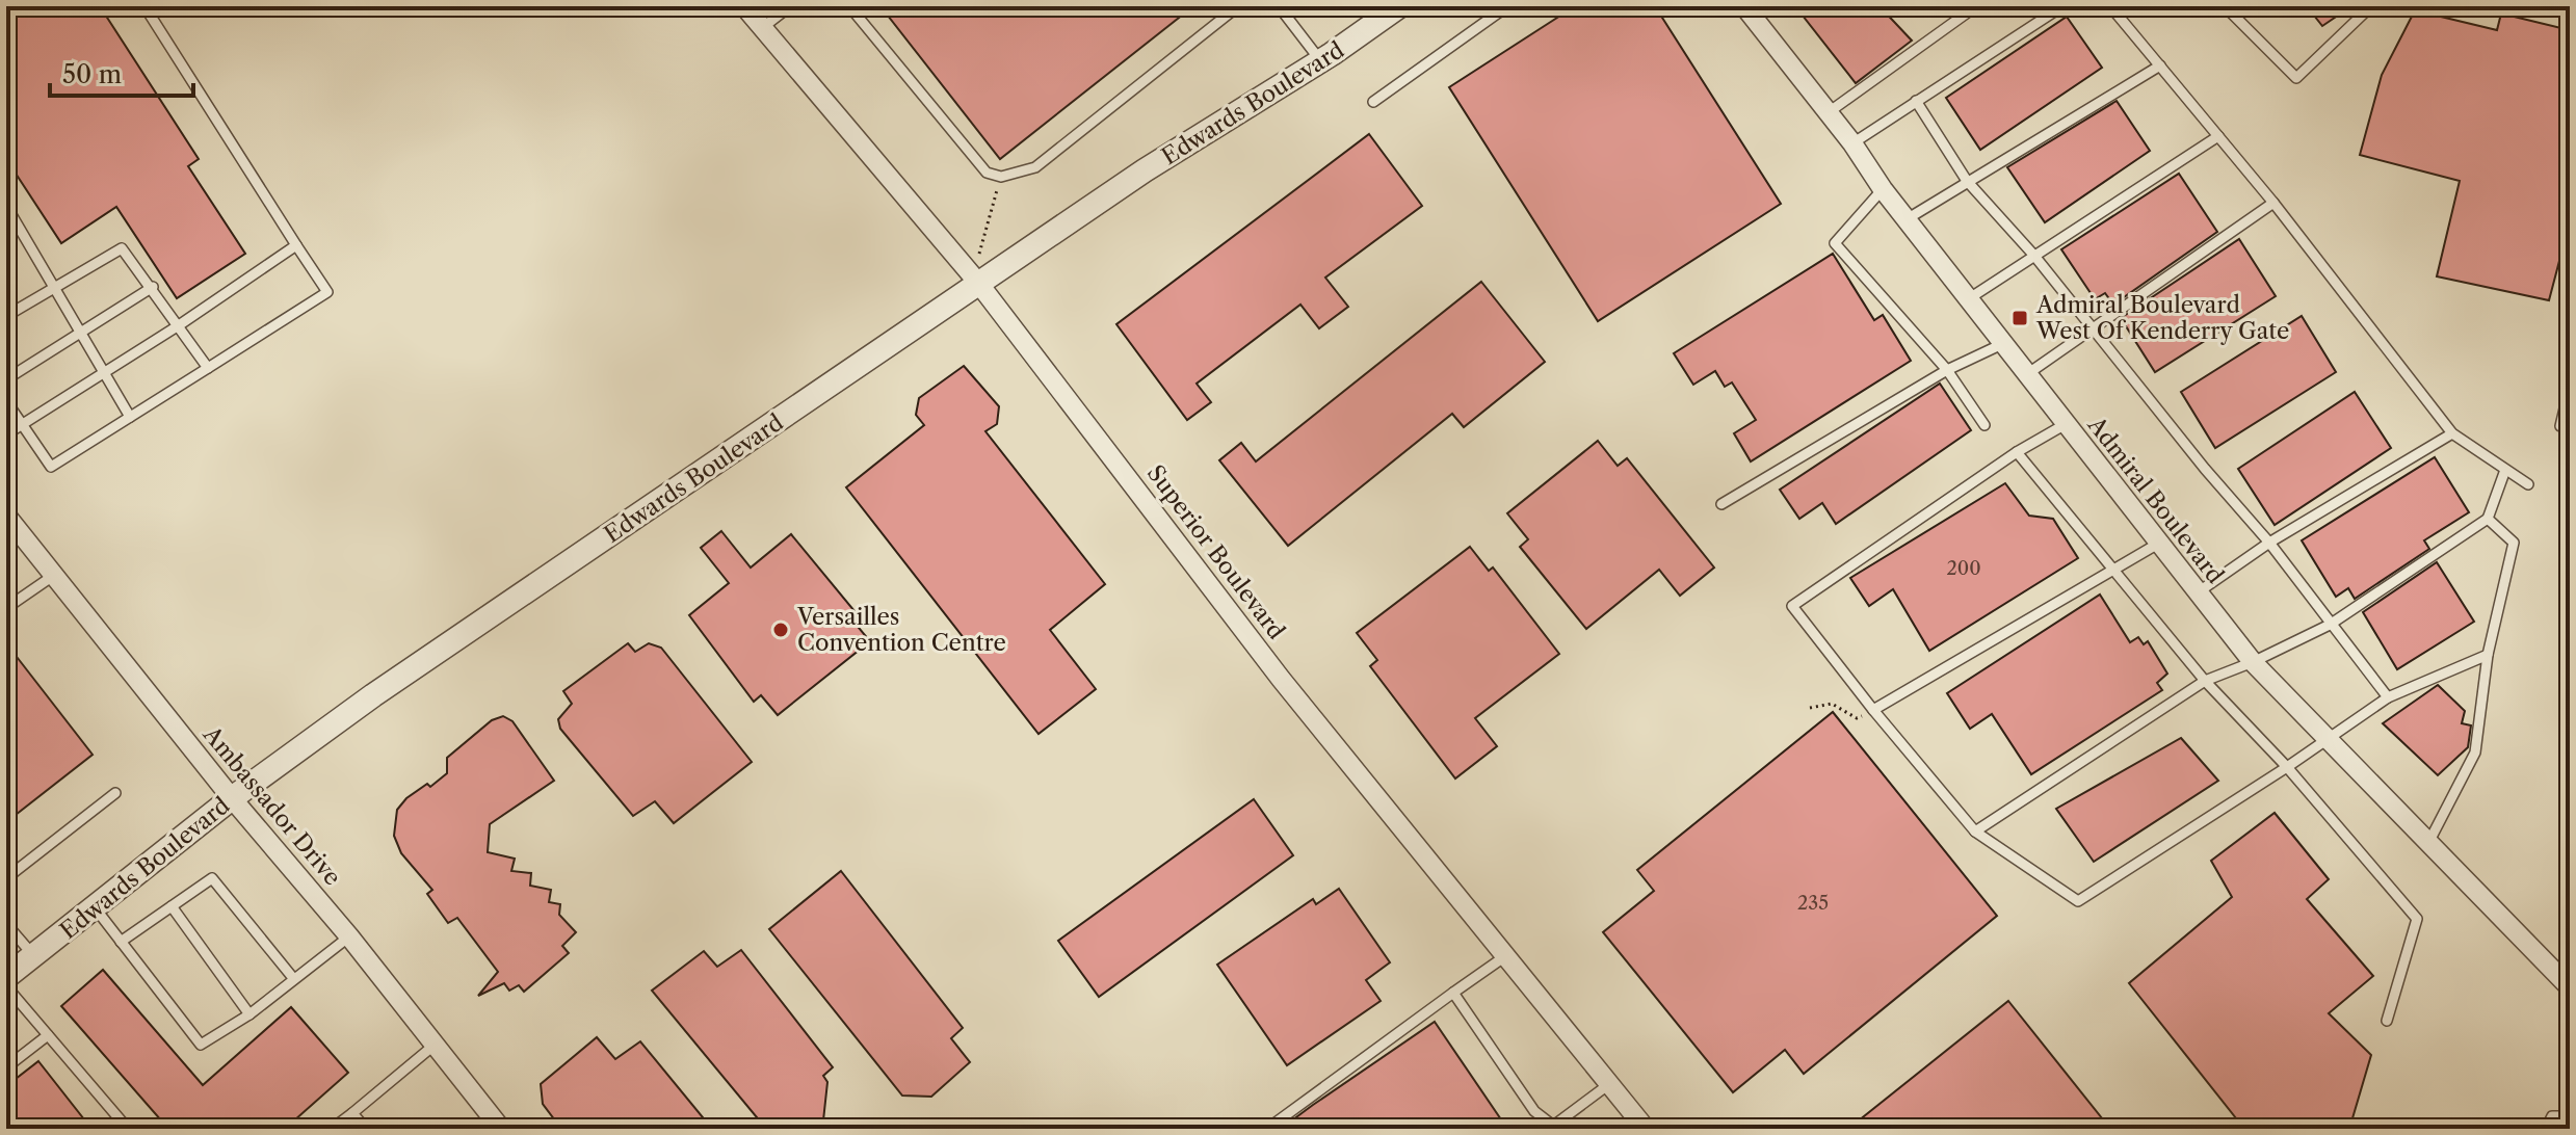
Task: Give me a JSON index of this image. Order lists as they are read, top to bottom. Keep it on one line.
{"streets":{"street":["Edwards Boulevard","Admiral Boulevard","Superior Boulevard","Ambassador Drive"]},"crossings":[["Edwards Boulevard","Superior Boulevard"],["Edwards Boulevard","Ambassador Drive"]],"places":{"transit":["Admiral Boulevard West Of Kenderry Gate"],"other":["Versailles Convention Centre"]},"house_numbers":["200","235"],"scale_bar":"50 m"}
